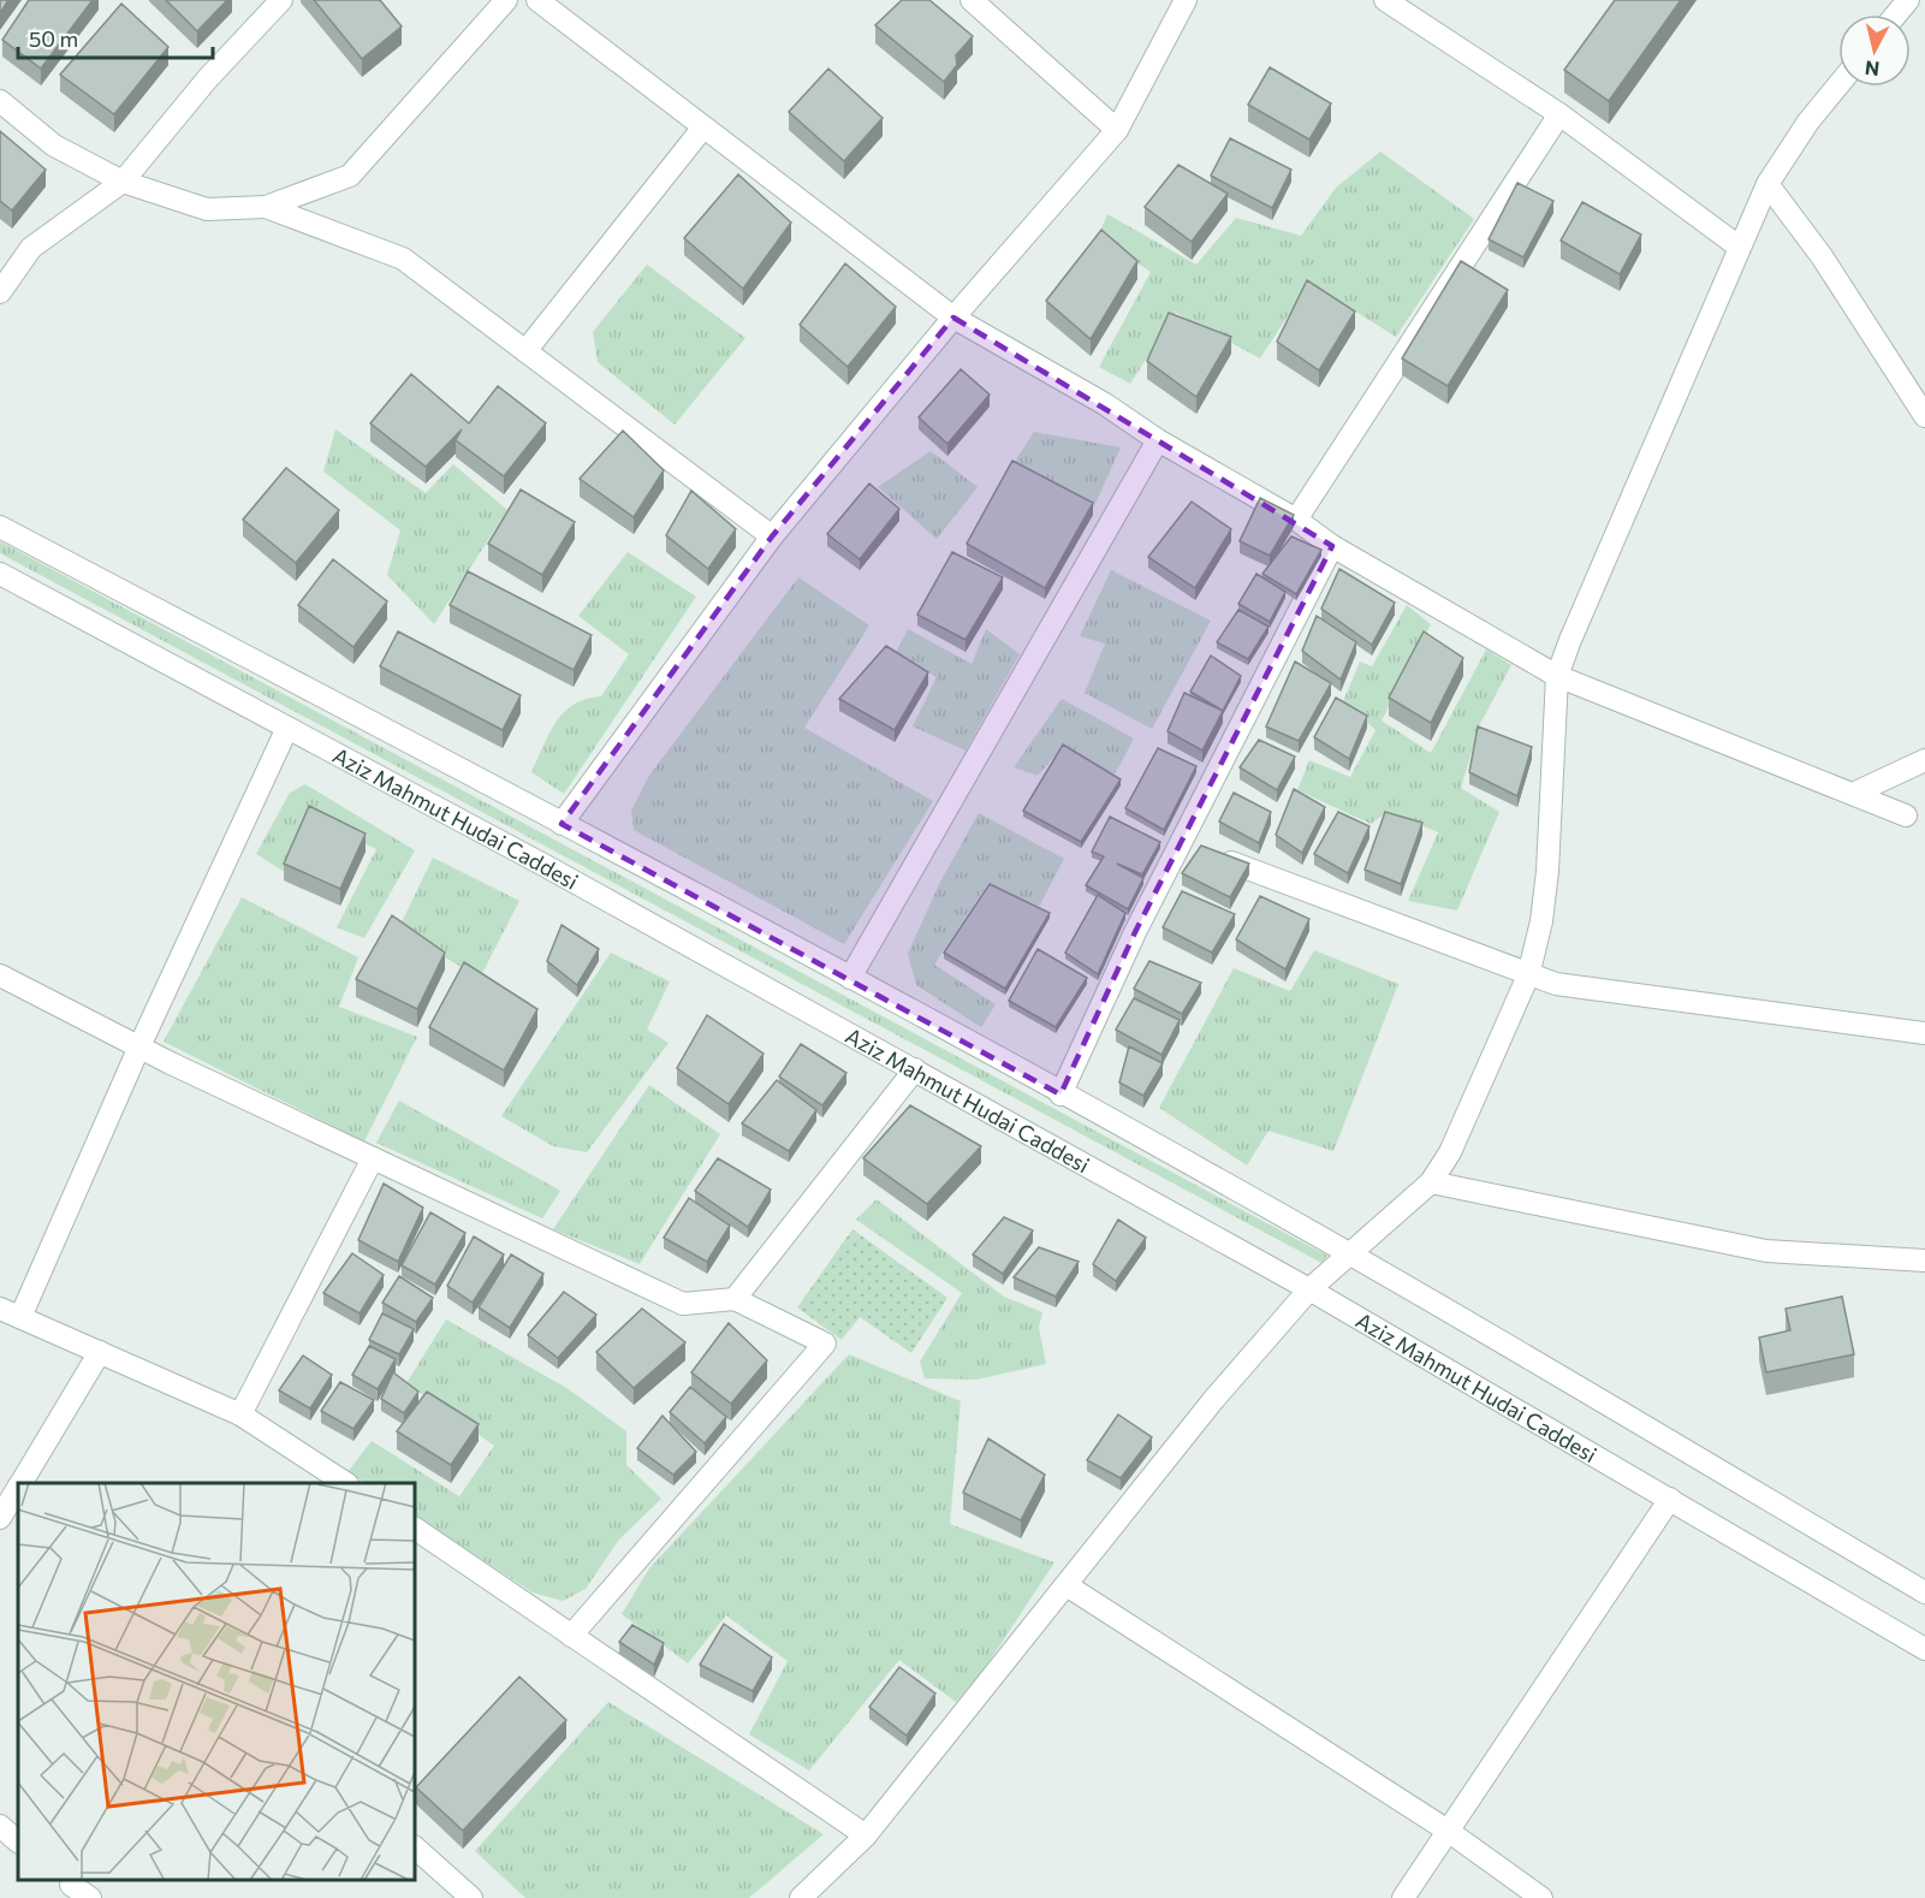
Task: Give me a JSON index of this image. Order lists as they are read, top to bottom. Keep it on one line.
{"streets":{"street":["Aziz Mahmut Hudai Caddesi"]},"scale_bar":"50 m","north":"bottom"}
